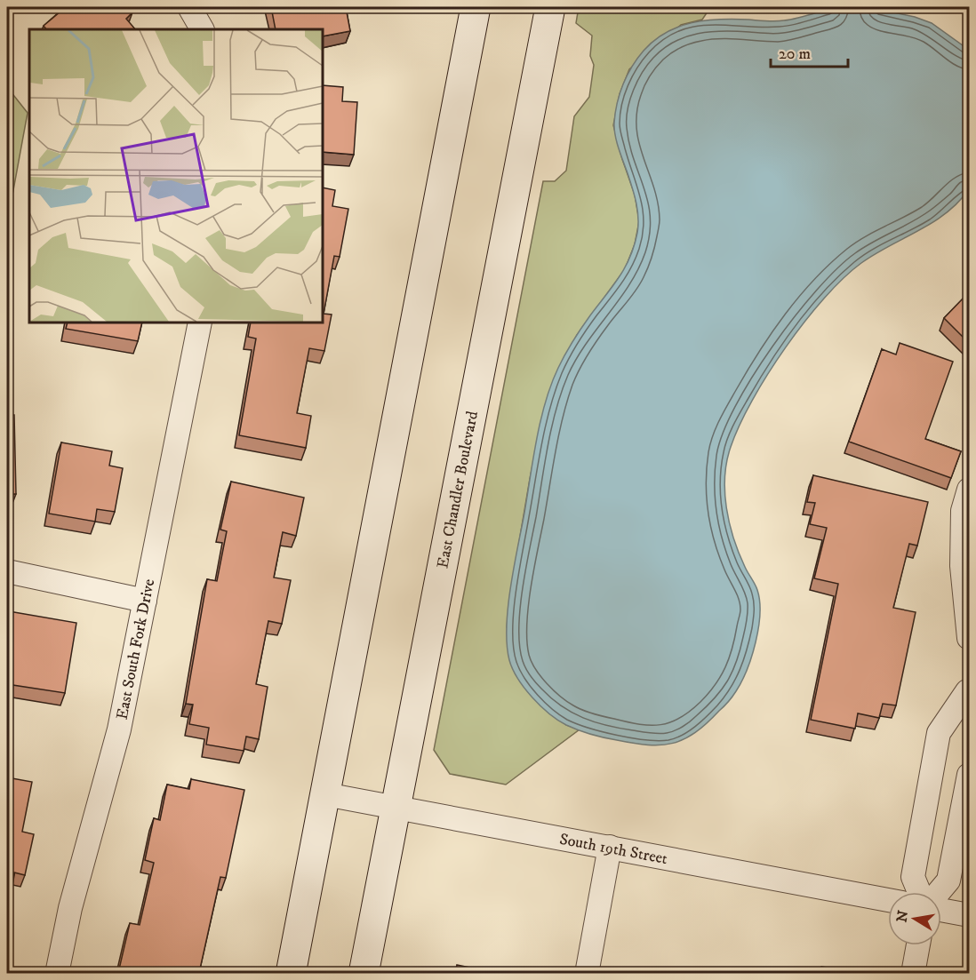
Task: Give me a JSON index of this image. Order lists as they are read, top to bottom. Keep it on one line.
{"streets":{"main road":["East Chandler Boulevard"],"street":["East South Fork Drive","South 19th Street"]},"crossings":[["East Chandler Boulevard","South 19th Street"]],"scale_bar":"20 m","north":"left"}
